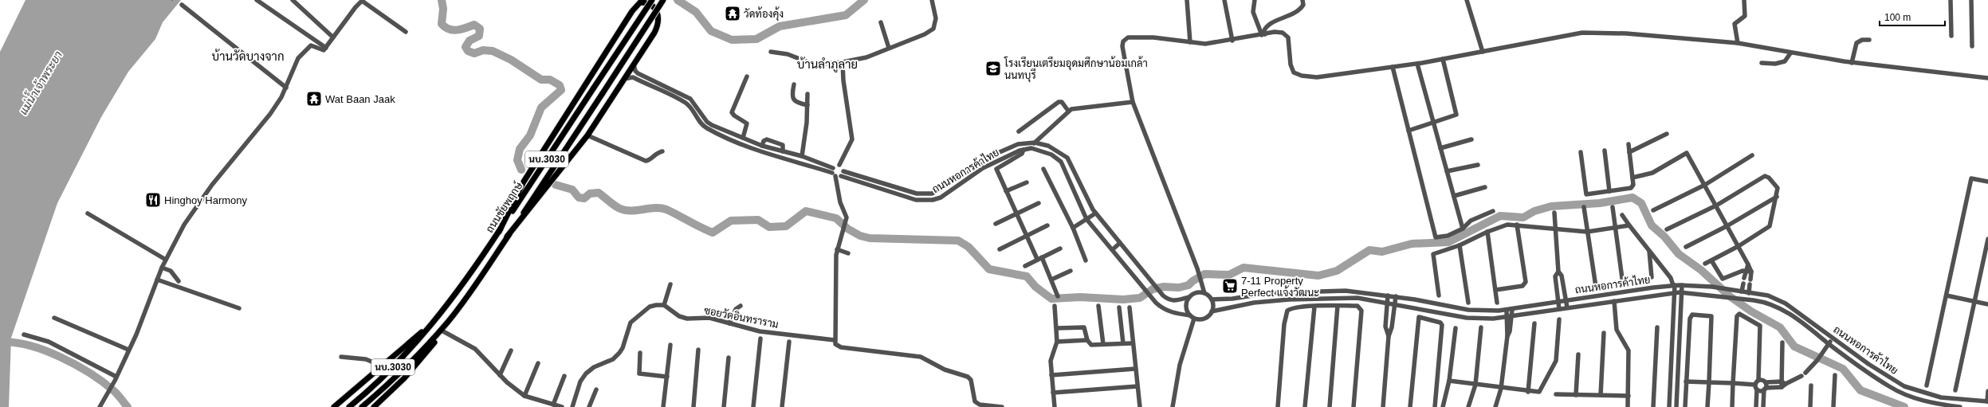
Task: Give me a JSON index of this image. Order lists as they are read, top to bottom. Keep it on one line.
{"streets":{"main road":["นบ.3030","ถนนชัยพฤกษ์"],"street":["ถนนหอการค้าไทย","ซอยวัดอินทราราม"]},"districts":["บ้านวัดบางจาก","บ้านลำภูลาย"],"water":["แม่น้ำเจ้าพระยา"],"places":{"temple":["วัดท้องคุ้ง","Wat Baan Jaak"],"school or university":["โรงเรียนเตรียมอุดมศึกษาน้อมเกล้า นนทบุรี"],"restaurant":["Hinghoy Harmony"],"supermarket":["7-11 Property Perfect แจ้งวัฒนะ"]},"scale_bar":"100 m"}
